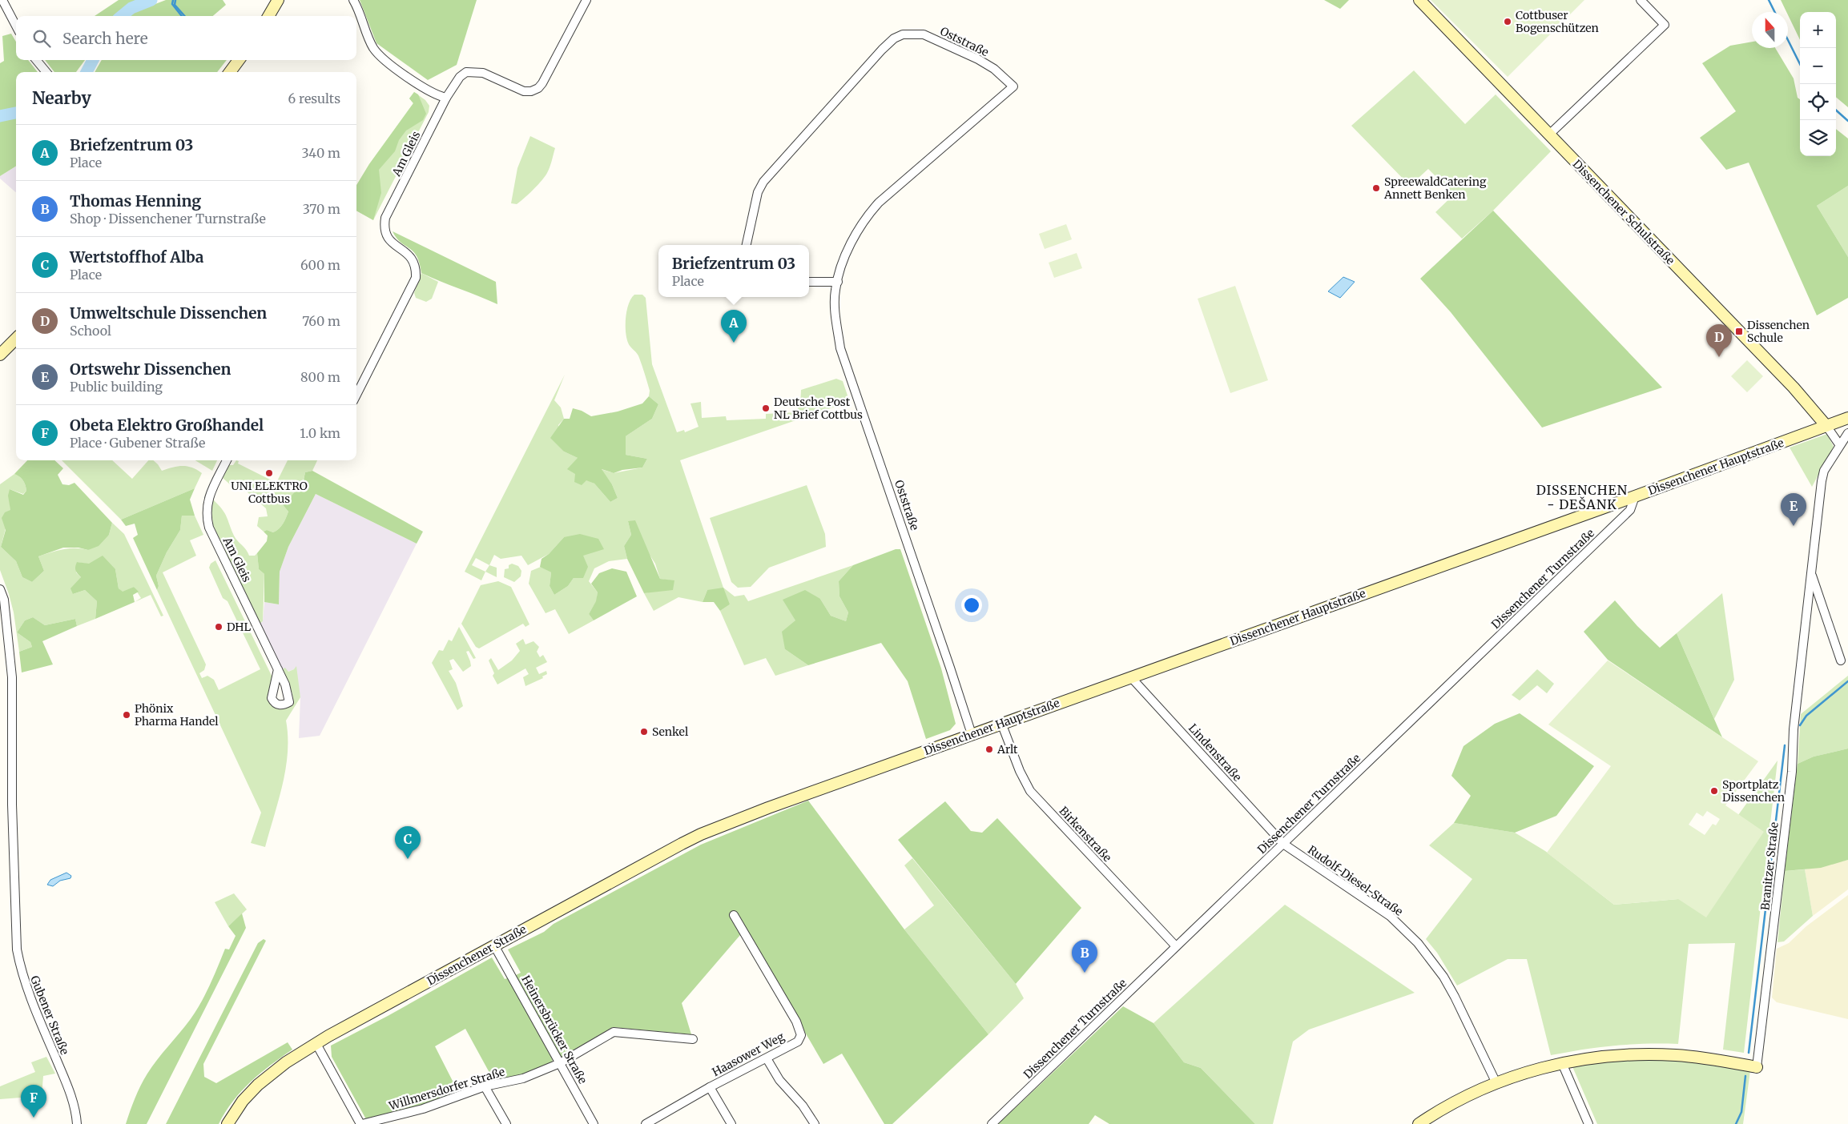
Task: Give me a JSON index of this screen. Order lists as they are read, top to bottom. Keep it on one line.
{"streets":{"main road":["Dissenchener Schulstraße","Dissenchener Hauptstraße","Dissenchener Straße"],"street":["Oststraße","Am Gleis","Dissenchener Turnstraße","Lindenstraße","Birkenstraße","Branitzer Straße","Rudolf-Diesel-Straße","Gubener Straße","Heinersbrücker Straße","Haasower Weg","Willmersdorfer Straße"]},"crossings":[["Oststraße","Dissenchener Hauptstraße"],["Dissenchener Schulstraße","Dissenchener Hauptstraße"],["Dissenchener Hauptstraße","Dissenchener Turnstraße"],["Dissenchener Hauptstraße","Lindenstraße"],["Dissenchener Hauptstraße","Birkenstraße"],["Dissenchener Hauptstraße","Dissenchener Straße"],["Dissenchener Turnstraße","Lindenstraße"],["Dissenchener Turnstraße","Birkenstraße"],["Dissenchener Turnstraße","Rudolf-Diesel-Straße"],["Lindenstraße","Rudolf-Diesel-Straße"],["Dissenchener Straße","Heinersbrücker Straße"],["Heinersbrücker Straße","Willmersdorfer Straße"]],"districts":["DISSENCHEN - DEŠANK"],"places":{"other":["Cottbuser Bogenschützen","SpreewaldCatering Annett Benken","Deutsche Post NL Brief Cottbus","UNI ELEKTRO Cottbus","DHL","Phönix Pharma Handel","Senkel","Arlt","Sportplatz Dissenchen"],"transit":["Dissenchen Schule"]},"north":"top","page":{"map_buttons":["+","−"],"search":"Search here","heading":["Nearby","6 results"],"list":[{"mark":"A","name":"Briefzentrum 03","note":"Place","value":"340 m"},{"mark":"B","name":"Thomas Henning","note":"Shop · Dissenchener Turnstraße","value":"370 m"},{"mark":"C","name":"Wertstoffhof Alba","note":"Place","value":"600 m"},{"mark":"D","name":"Umweltschule Dissenchen","note":"School","value":"760 m"},{"mark":"E","name":"Ortswehr Dissenchen","note":"Public building","value":"800 m"},{"mark":"F","name":"Obeta Elektro Großhandel","note":"Place · Gubener Straße","value":"1.0 km"}],"popup":["Briefzentrum 03","Place"],"pins":["A","D","E","C","B","F"]}}
